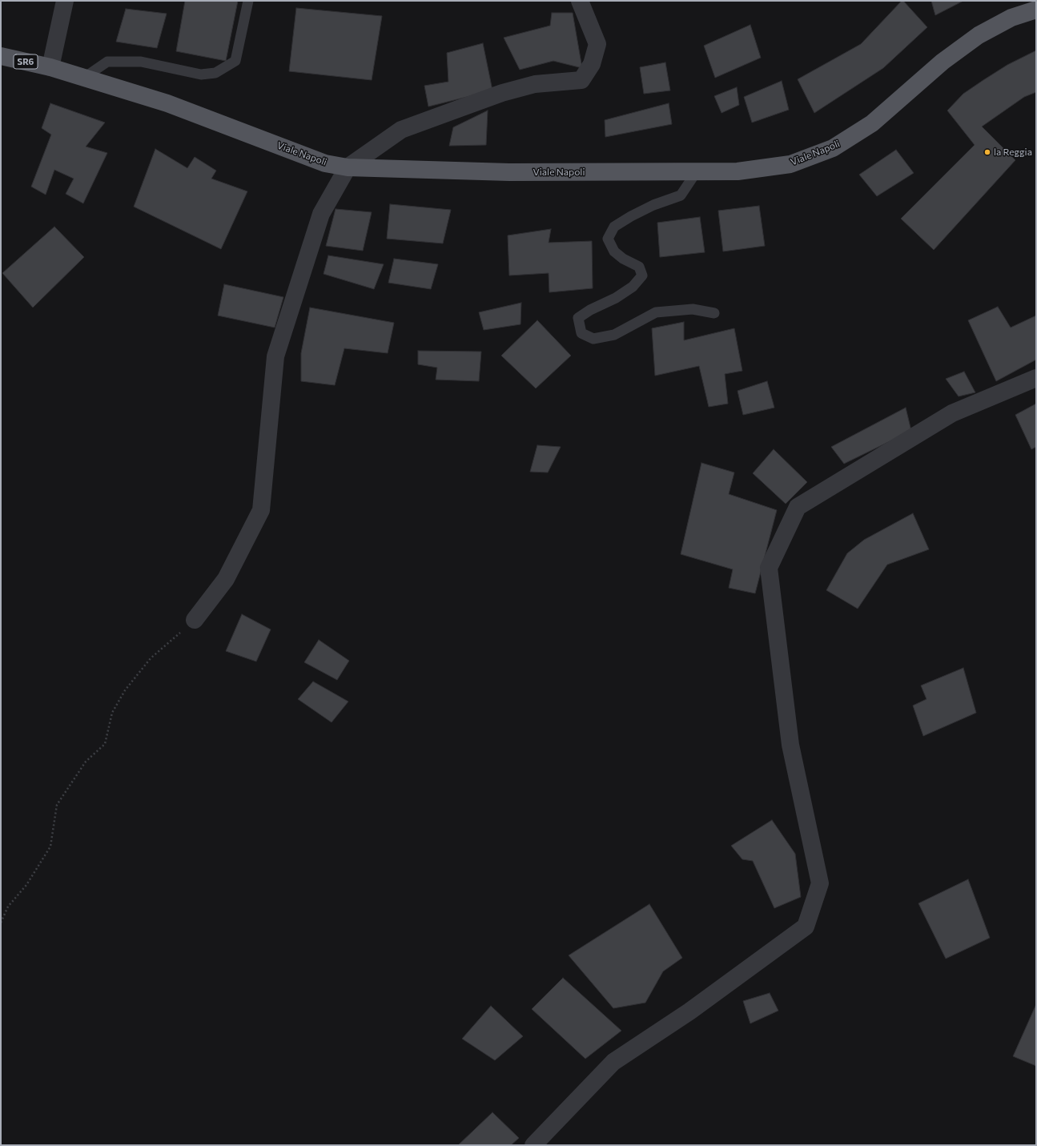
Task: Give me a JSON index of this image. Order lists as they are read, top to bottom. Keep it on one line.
{"streets":{"main road":["SR6","Viale Napoli"]},"crossings":[["SR6","Viale Napoli"]],"places":["la Reggia"]}
